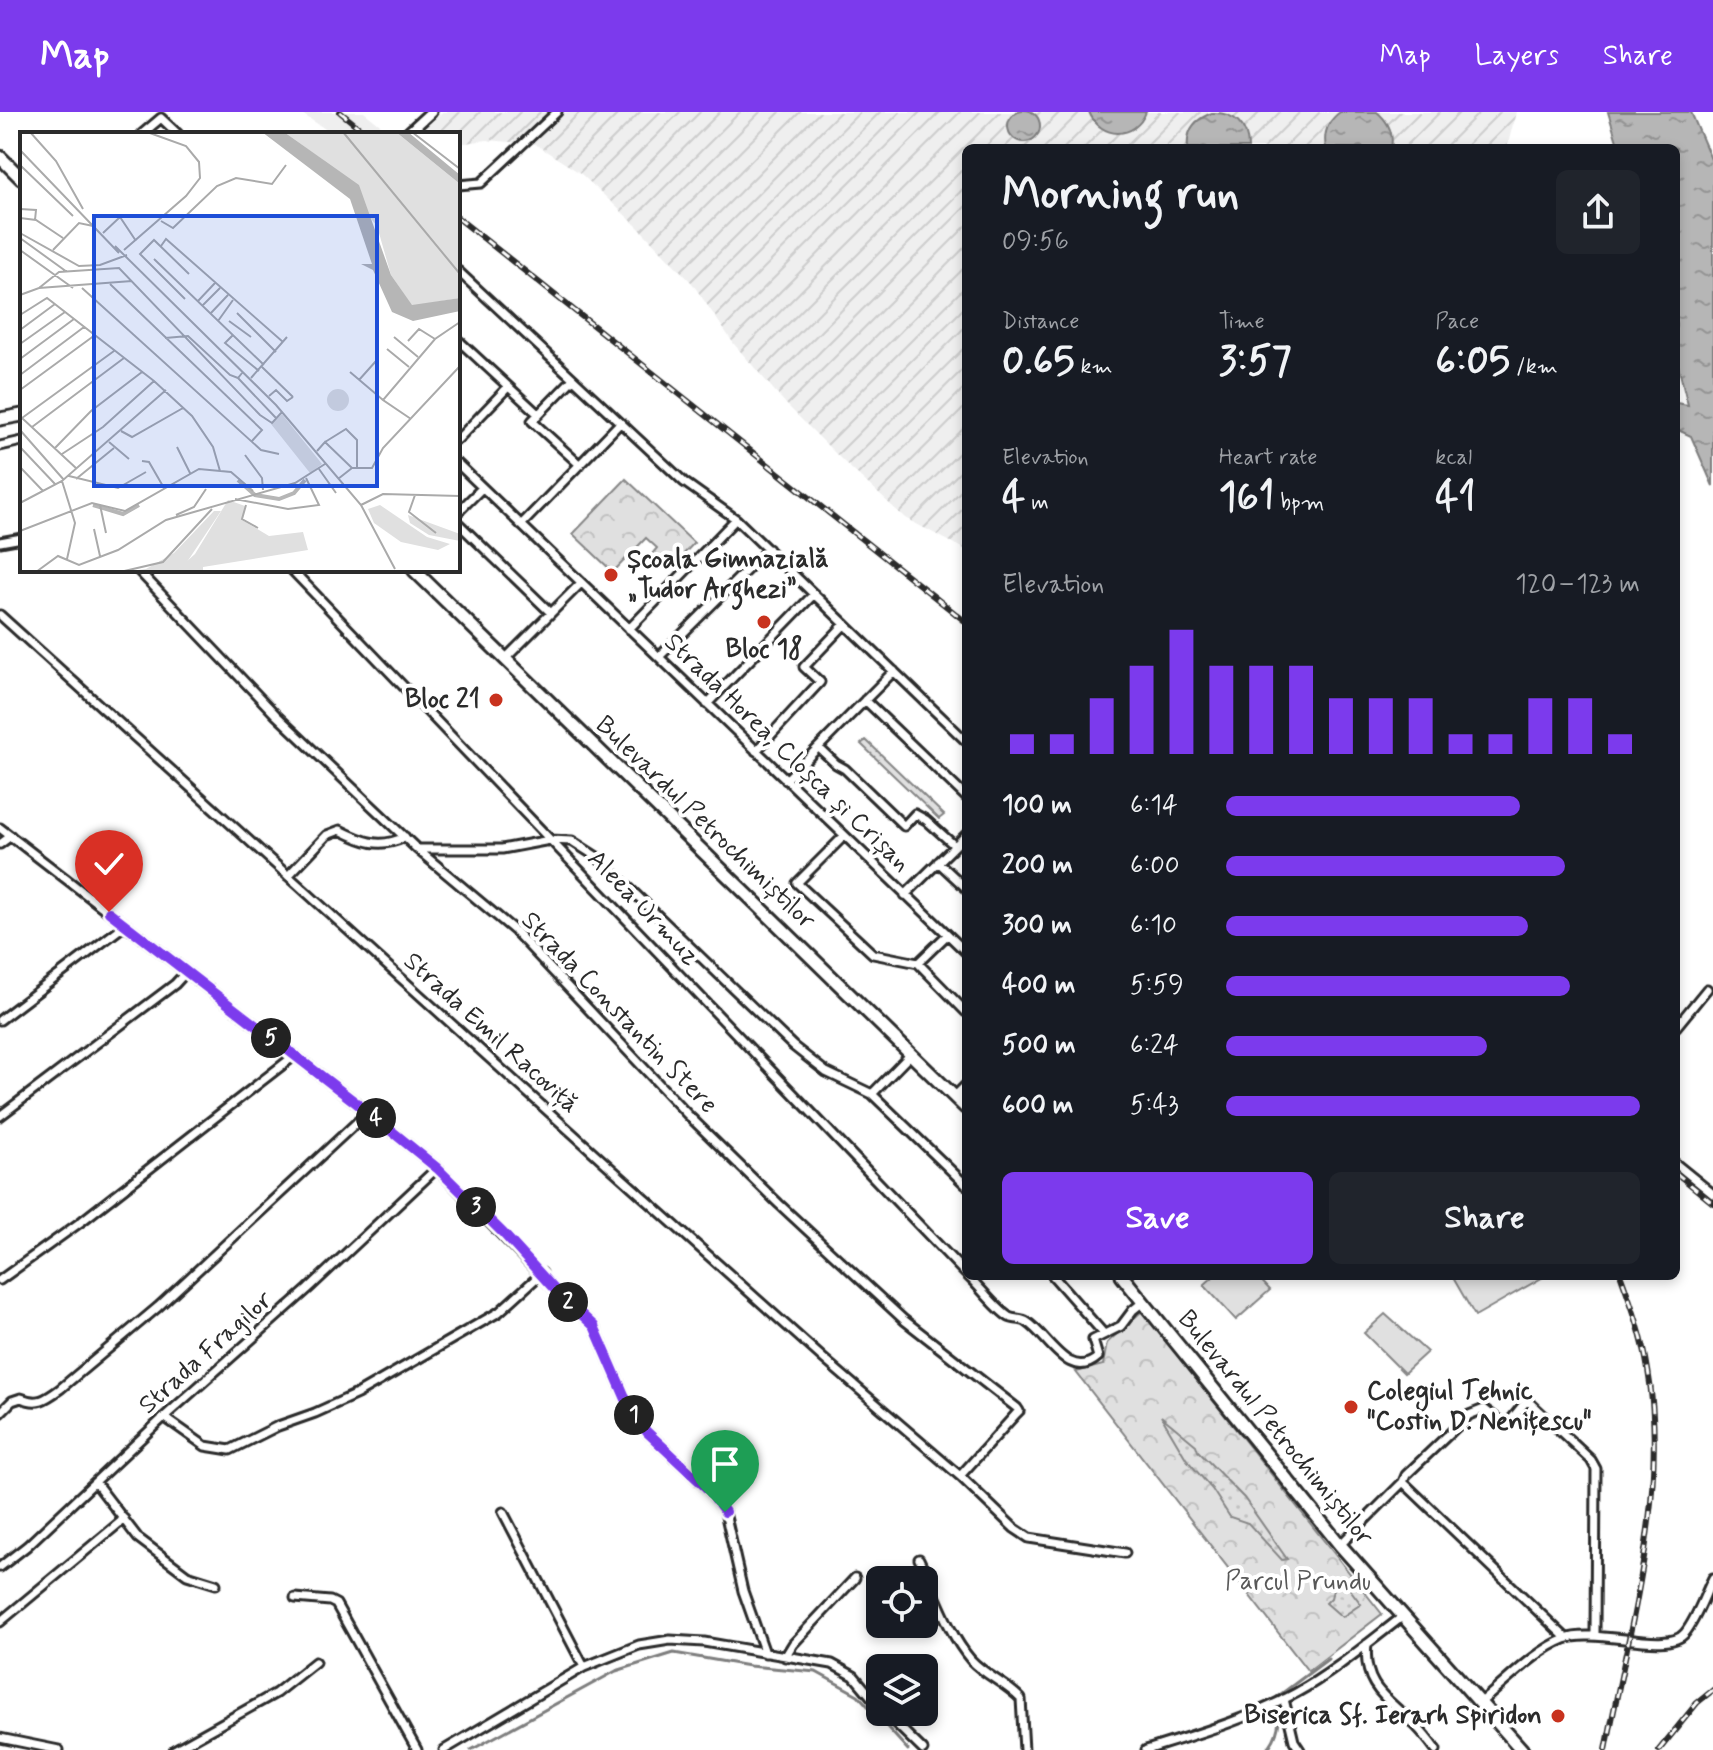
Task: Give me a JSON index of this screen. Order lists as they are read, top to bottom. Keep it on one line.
{"streets":{"main road":["Bulevardul Petrochimiștilor"],"street":["Strada Horea, Cloșca și Crișan","Aleea Urmuz","Strada Constantin Stere","Strada Emil Racoviță","Strada Fragilor"]},"crossings":[["Bulevardul Petrochimiștilor","Aleea Urmuz"],["Strada Constantin Stere","Strada Emil Racoviță"]],"parks":["Parcul Prundu"],"places":["Școala Gimnazială „Tudor Arghezi”","Bloc 18","Bloc 21","Colegiul Tehnic \"Costin D. Nenițescu\"","Biserica Sf. Ierarh Spiridon"],"page":{"header":"Map","nav":["Map","Layers","Share"],"heading":["Morning run","09:56"],"stats":[["Distance","0.65 km"],["Time","3:57"],["Pace","6:05 /km"],["Elevation","4 m"],["Heart rate","161 bpm"],["kcal","41"]],"chart":["Elevation","120–123 m"],"list":[{"name":"100 m","note":"6:14"},{"name":"200 m","note":"6:00"},{"name":"300 m","note":"6:10"},{"name":"400 m","note":"5:59"},{"name":"500 m","note":"6:24"},{"name":"600 m","note":"5:43"}],"pins":["5","4","3","2","1"],"buttons":["Save","Share"]}}
